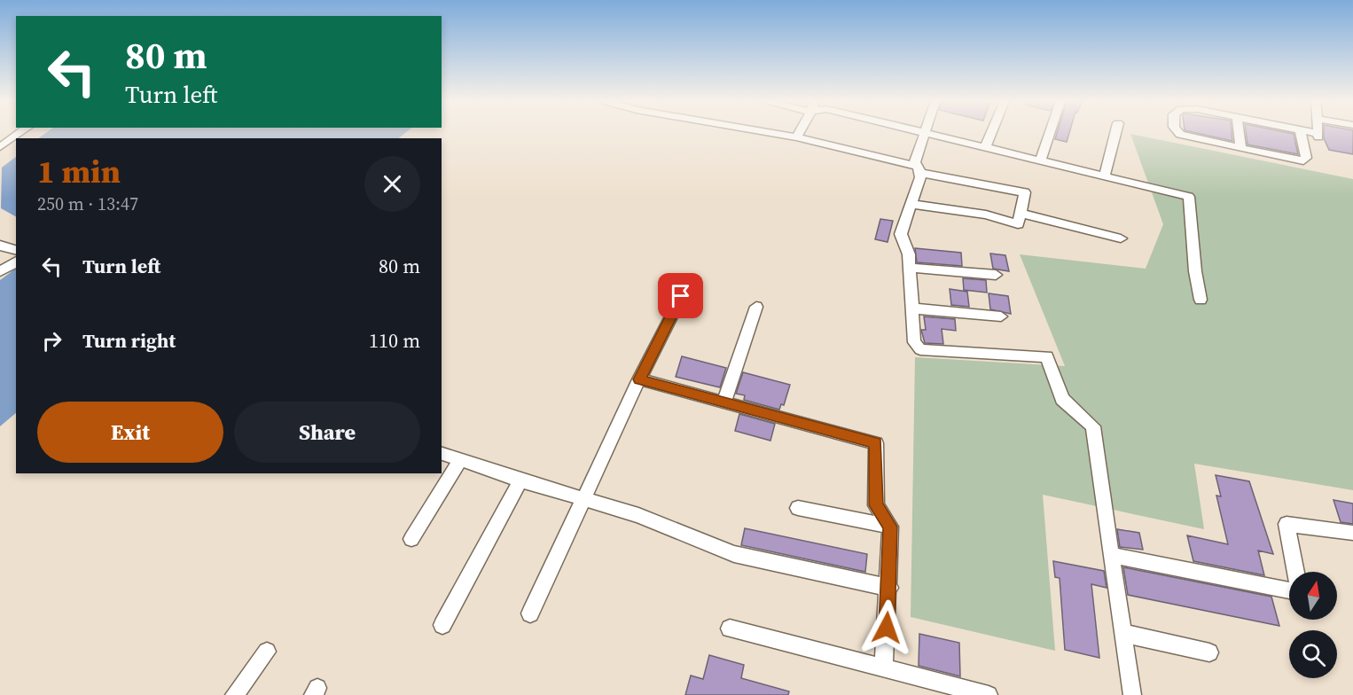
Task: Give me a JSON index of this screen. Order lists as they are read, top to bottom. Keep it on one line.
{"north":"top","page":{"turn":["80 m","Turn left"],"heading":["1 min","250 m · 13:47"],"list":[{"name":"Turn left","value":"80 m"},{"name":"Turn right","value":"110 m"}],"buttons":["Exit","Share"]}}
